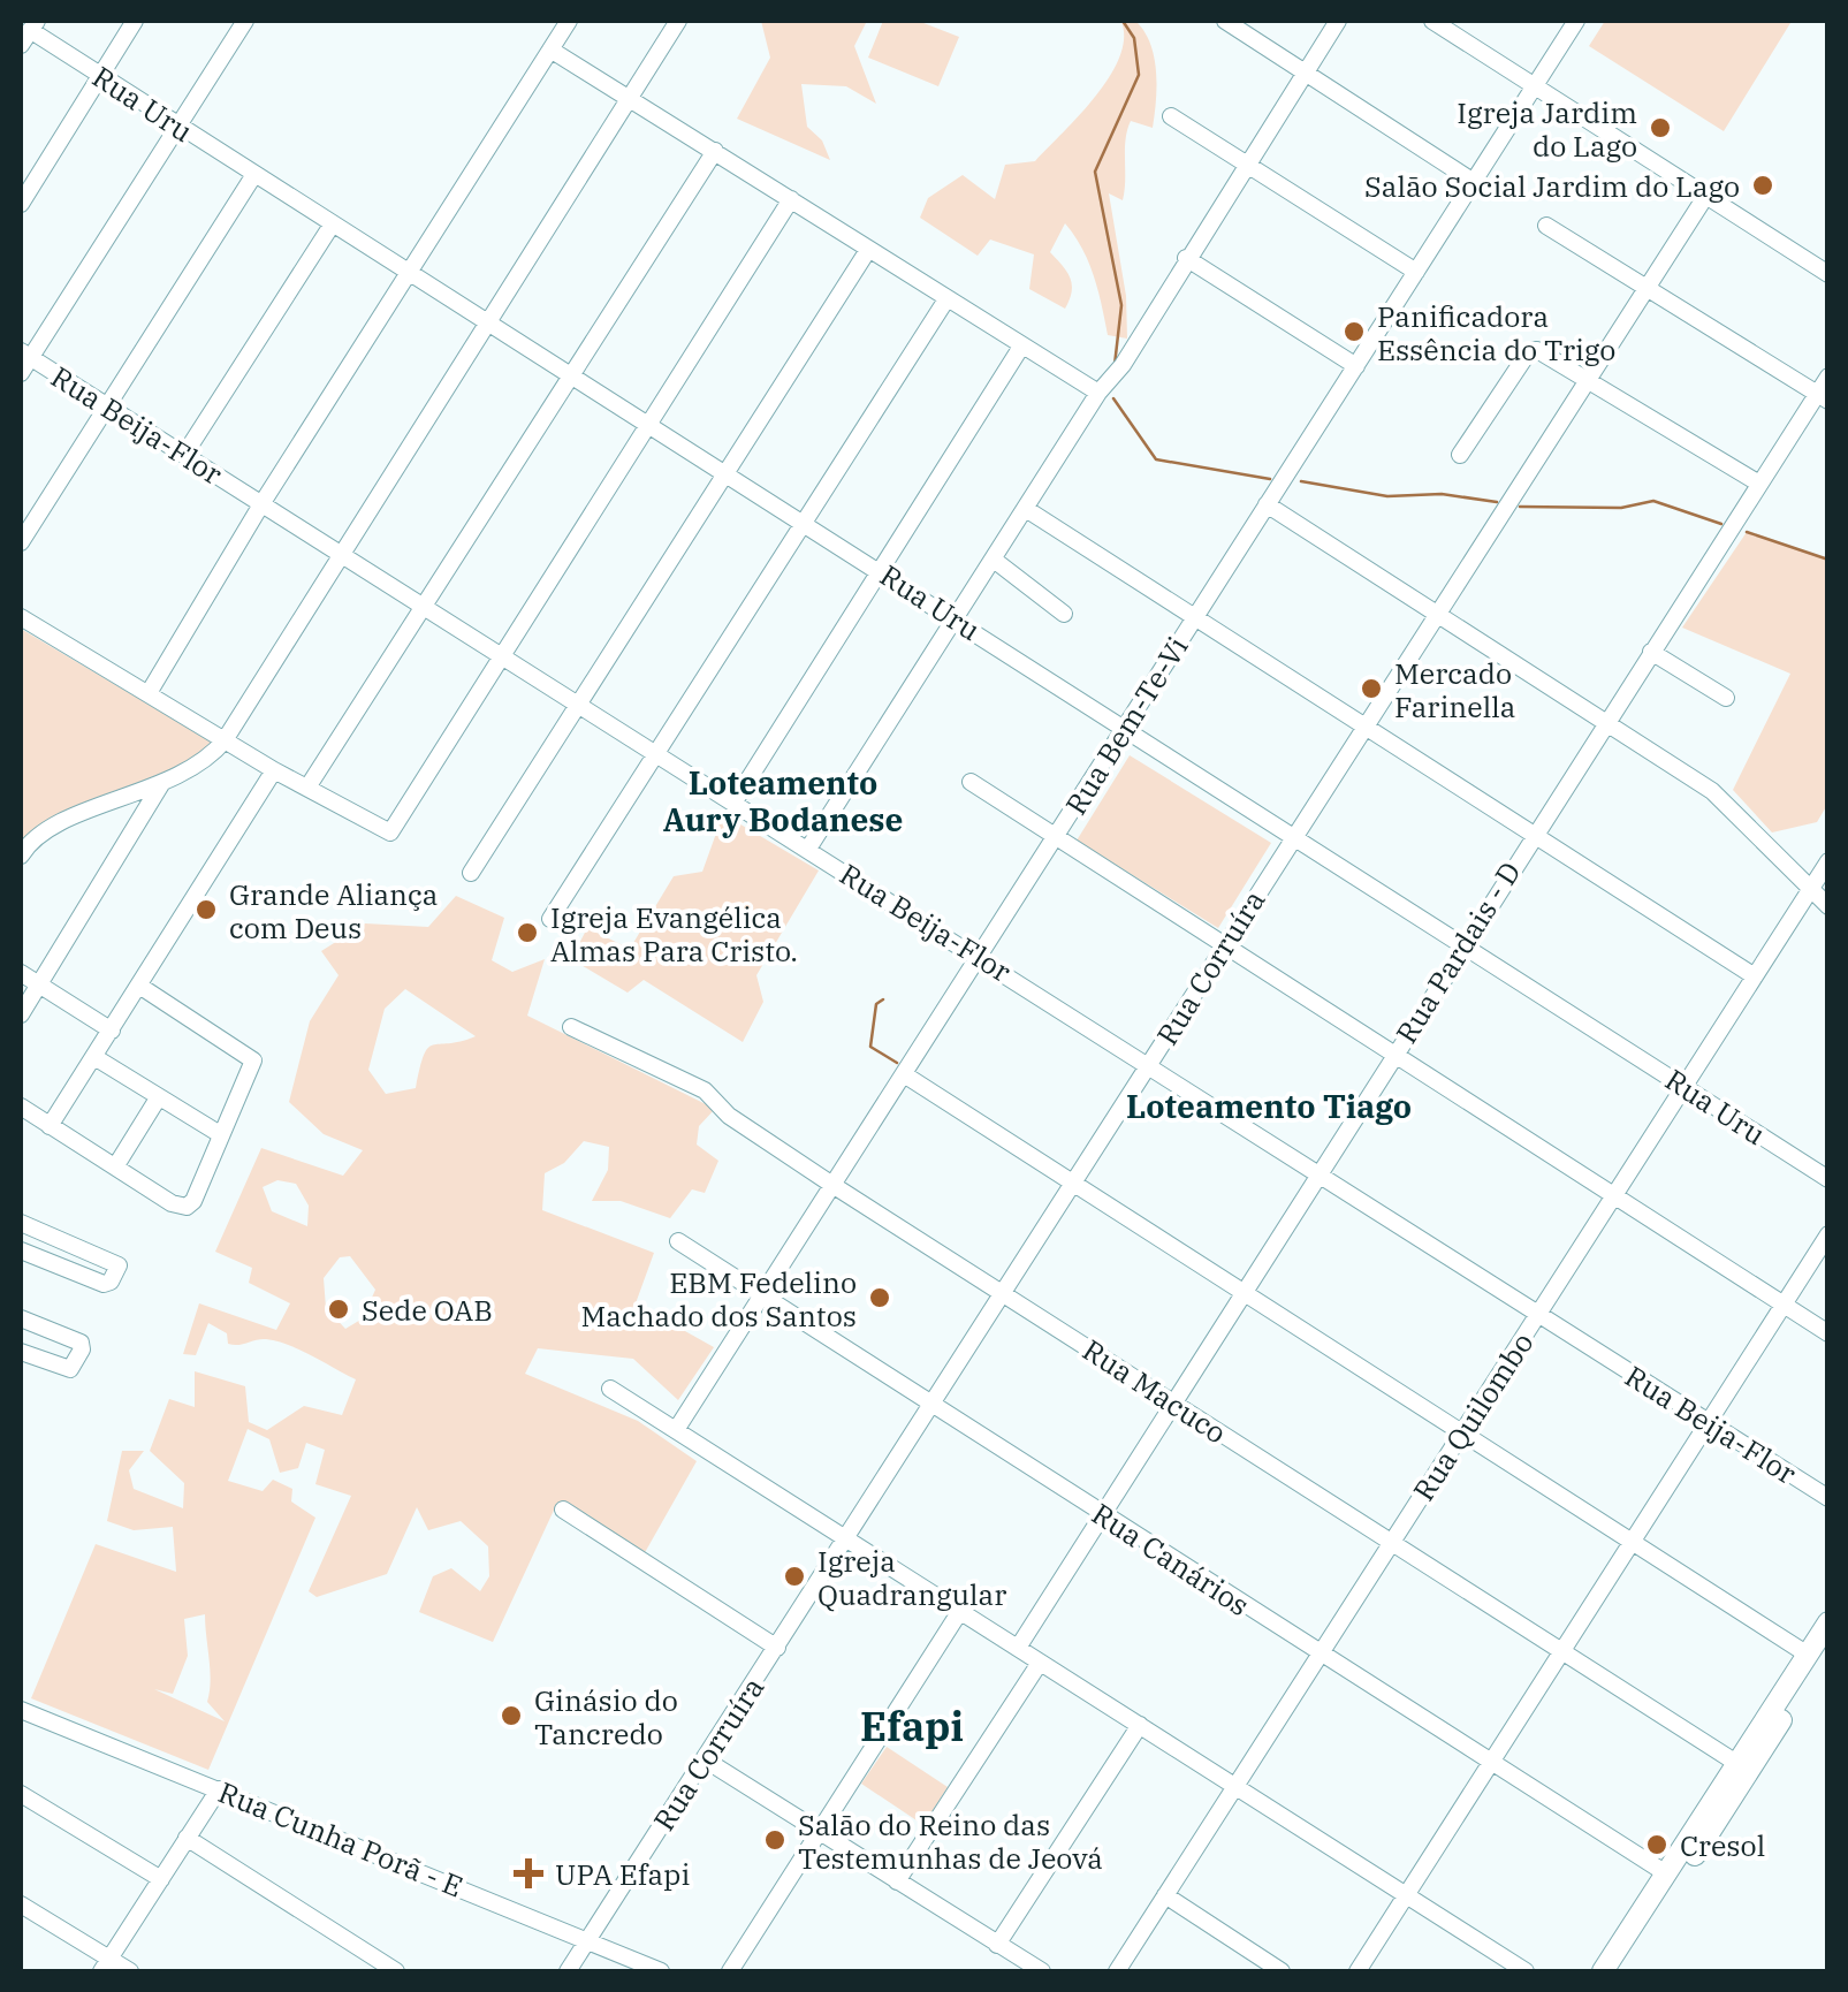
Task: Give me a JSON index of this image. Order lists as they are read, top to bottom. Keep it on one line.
{"streets":{"street":["Rua Uru","Rua Beija-Flor","Rua Bem-Te-Vi","Rua Pardais - D","Rua Corruíra","Rua Macuco","Rua Quilombo","Rua Canários","Rua Cunha Porã - E"]},"crossings":[["Rua Uru","Rua Bem-Te-Vi"],["Rua Uru","Rua Pardais - D"],["Rua Uru","Rua Corruíra"],["Rua Uru","Rua Quilombo"],["Rua Beija-Flor","Rua Bem-Te-Vi"],["Rua Beija-Flor","Rua Pardais - D"],["Rua Beija-Flor","Rua Corruíra"],["Rua Beija-Flor","Rua Quilombo"],["Rua Bem-Te-Vi","Rua Macuco"],["Rua Bem-Te-Vi","Rua Canários"],["Rua Pardais - D","Rua Macuco"],["Rua Pardais - D","Rua Canários"],["Rua Corruíra","Rua Macuco"],["Rua Corruíra","Rua Canários"],["Rua Corruíra","Rua Cunha Porã - E"],["Rua Macuco","Rua Quilombo"],["Rua Quilombo","Rua Canários"]],"districts":["Loteamento Aury Bodanese","Loteamento Tiago","Efapi"],"places":{"other":["Igreja Jardim do Lago","Salão Social Jardim do Lago","Panificadora Essência do Trigo","Mercado Farinella","Grande Aliança com Deus","Igreja Evangélica Almas Para Cristo.","EBM Fedelino Machado dos Santos","Sede OAB","Igreja Quadrangular","Ginásio do Tancredo","Salão do Reino das Testemunhas de Jeová","Cresol"],"health":["UPA Efapi"]}}
